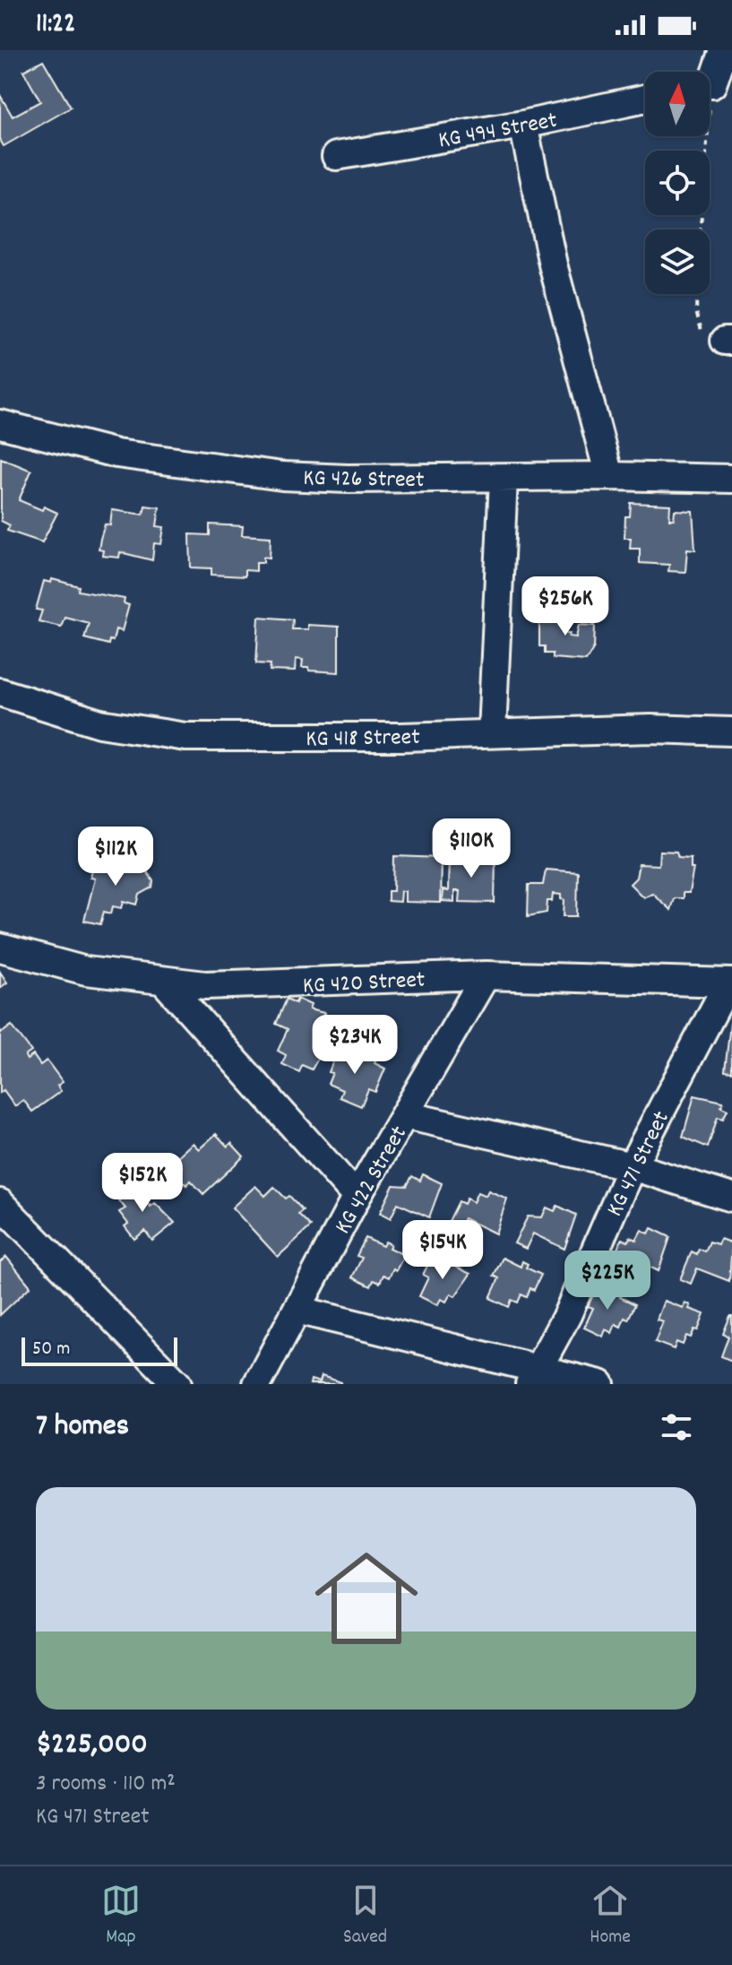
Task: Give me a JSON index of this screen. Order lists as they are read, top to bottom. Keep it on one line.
{"streets":{"street":["KG 494 Street","KG 426 Street","KG 418 Street","KG 420 Street","KG 471 Street","KG 422 Street"]},"crossings":[["KG 420 Street","KG 471 Street"],["KG 420 Street","KG 422 Street"]],"scale_bar":"50 m","north":"top","page":{"status":"11:22","price":["$256K","$110K","$112K","$234K","$152K","$154K","$225K"],"scale":"50 m","heading":"7 homes","list":[{"name":"$225,000","note":"3 rooms · 110 m² · KG 471 Street"}],"tabs":["Map","Saved","Home"]}}
